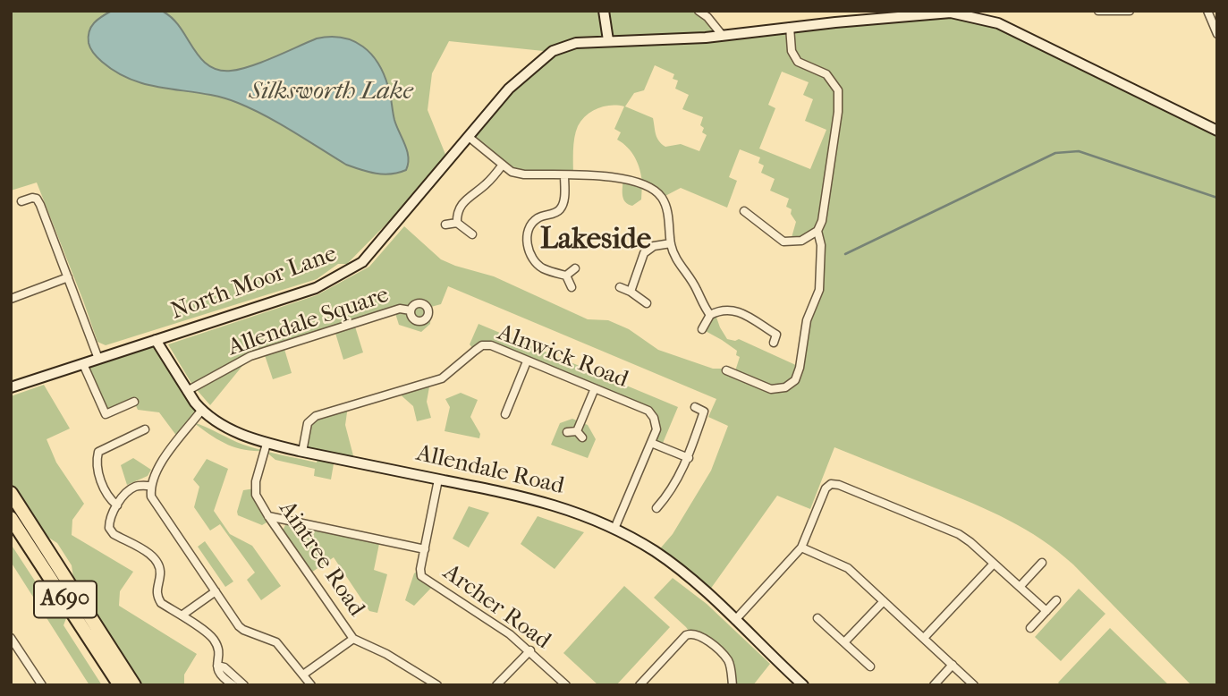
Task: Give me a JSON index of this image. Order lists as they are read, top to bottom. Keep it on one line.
{"streets":{"highway":["A690"],"street":["North Moor Lane","Allendale Square","Alnwick Road","Allendale Road","Aintree Road","Archer Road"]},"crossings":[["North Moor Lane","Allendale Road"],["Allendale Square","Allendale Road"],["Alnwick Road","Allendale Road"],["Allendale Road","Aintree Road"],["Allendale Road","Archer Road"]],"districts":["Lakeside"],"water":["Silksworth Lake"]}
